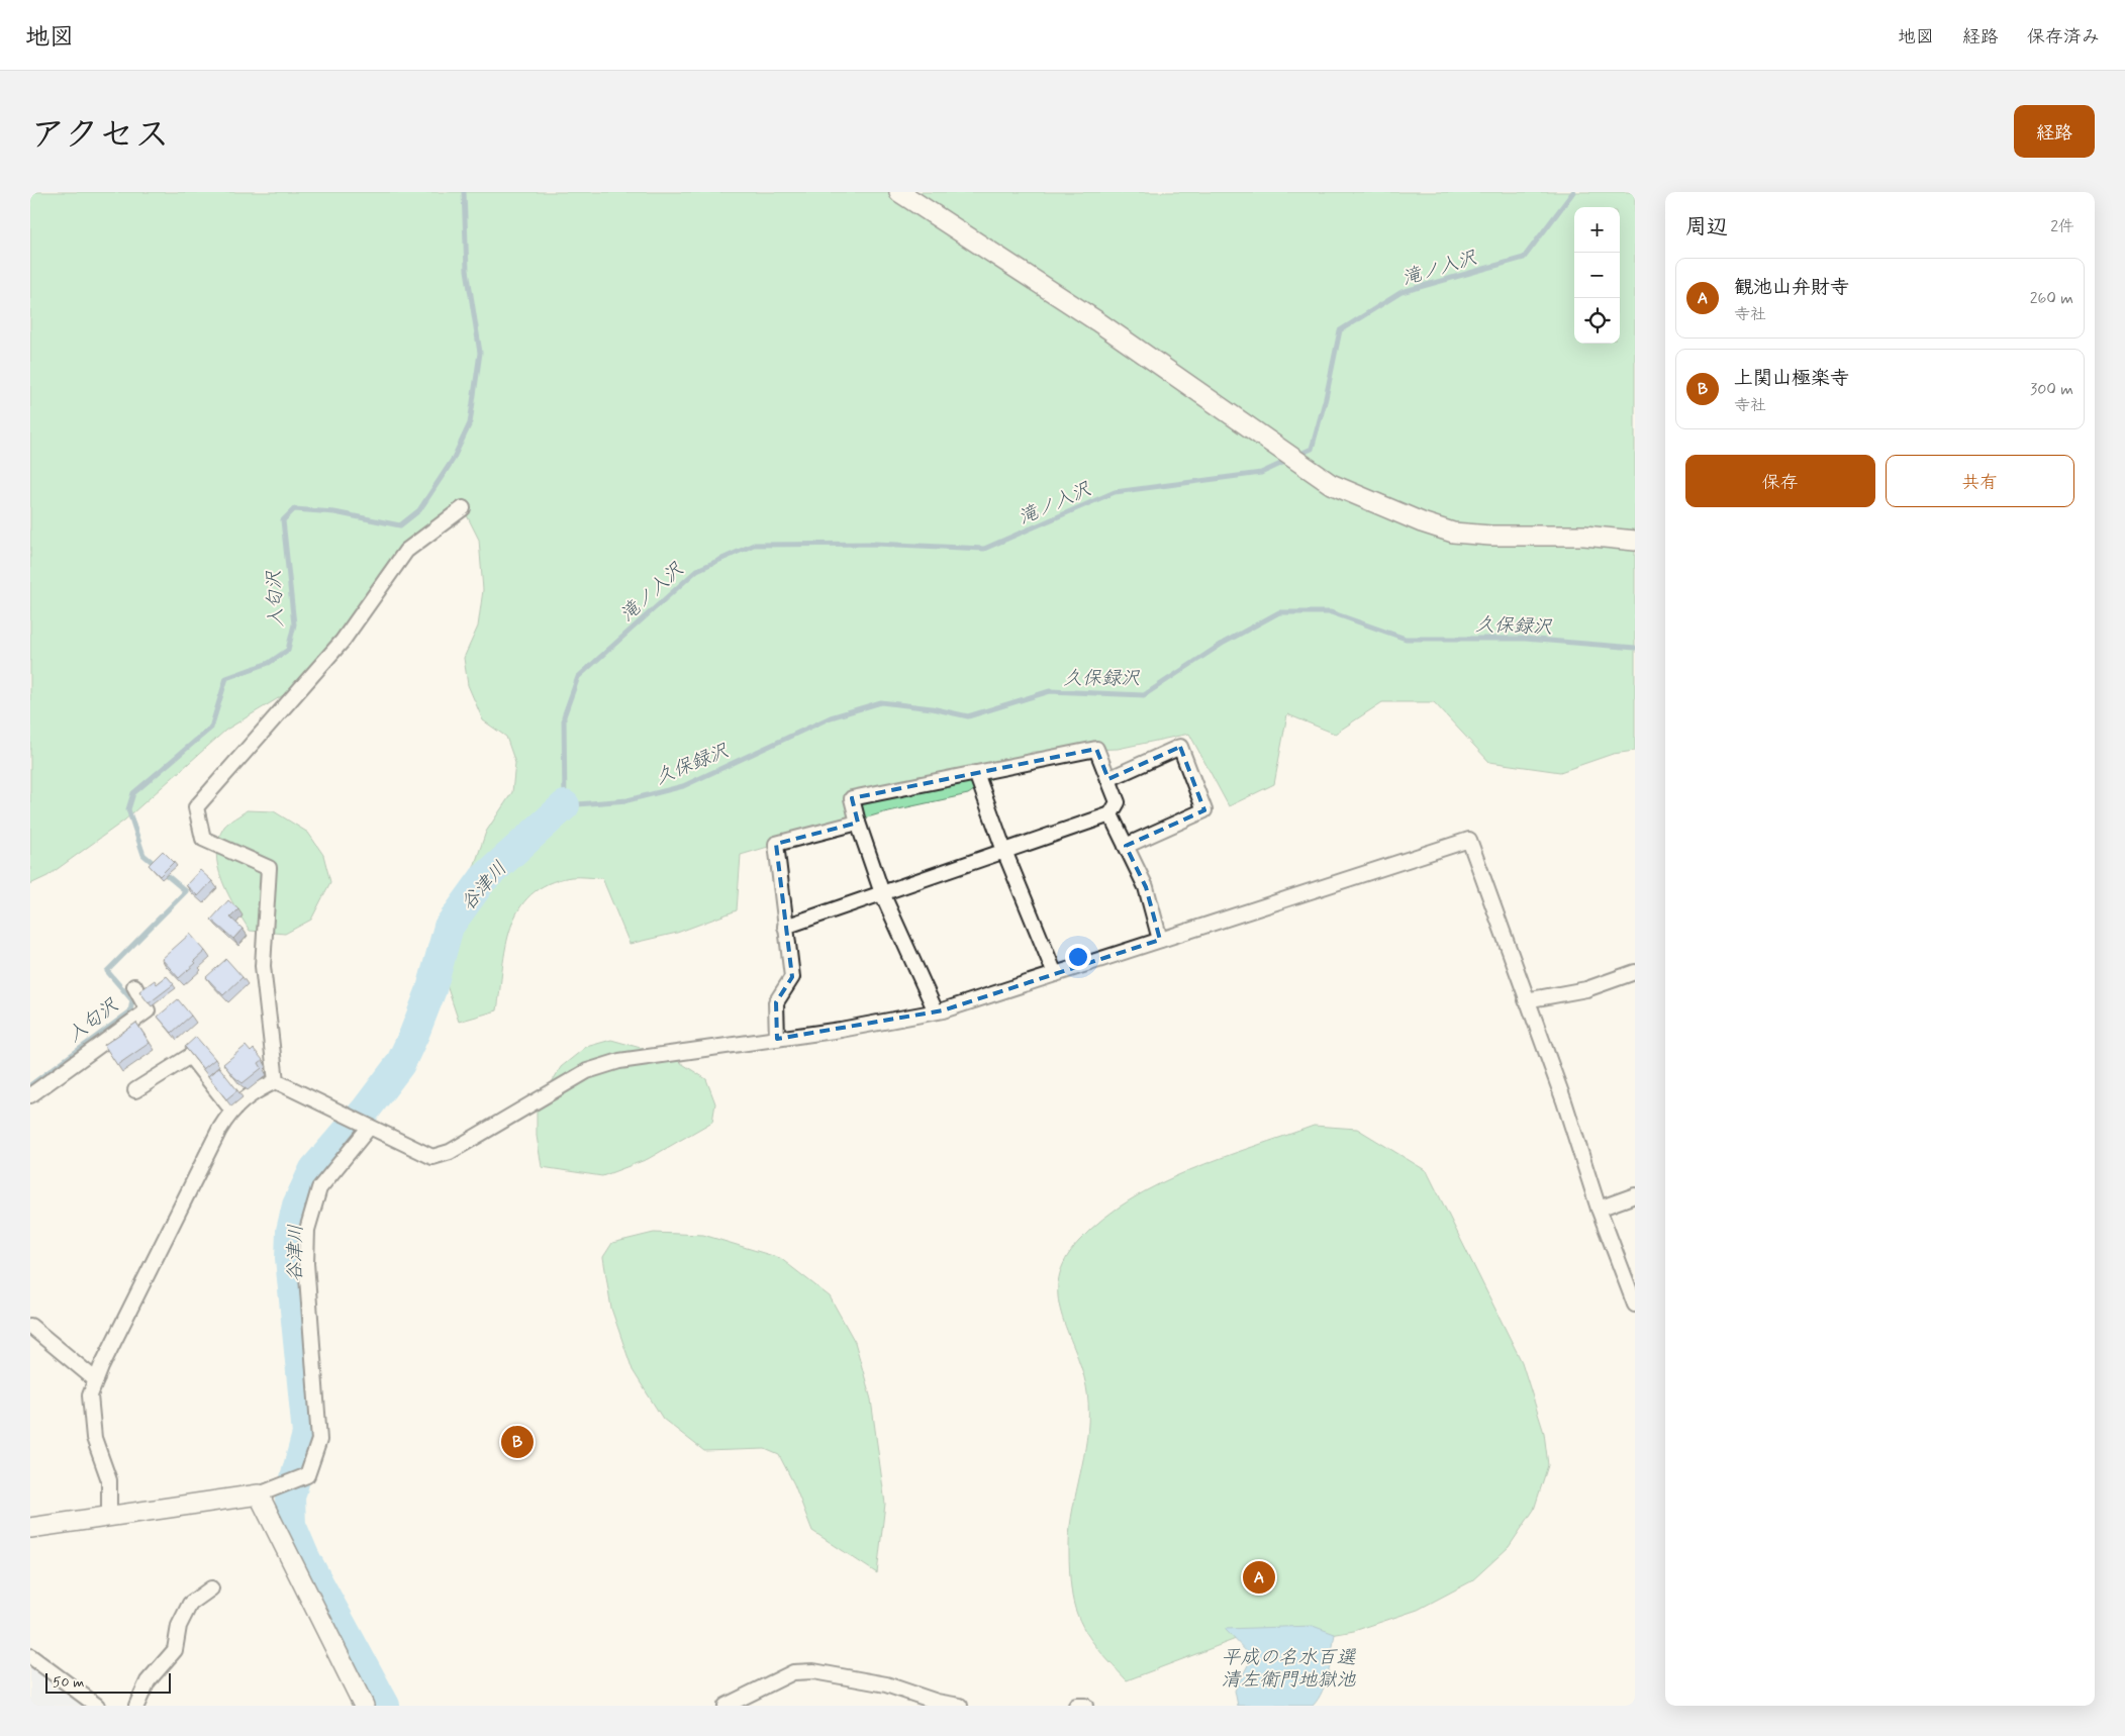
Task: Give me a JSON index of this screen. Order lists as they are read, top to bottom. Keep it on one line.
{"water":["滝ノ入沢","入匂沢","久保録沢","谷津川","平成の名水百選 清左衛門地獄池"],"scale_bar":"50 m","page":{"header":"地図","nav":["地図","経路","保存済み"],"title":"アクセス","buttons":["経路",["保存","共有"]],"heading":["周辺","2件"],"map_buttons":["+","−"],"list":[{"mark":"A","name":"観池山弁財寺","note":"寺社","value":"260 m"},{"mark":"B","name":"上関山極楽寺","note":"寺社","value":"300 m"}],"pins":["B","A"],"scale":"50 m"}}
